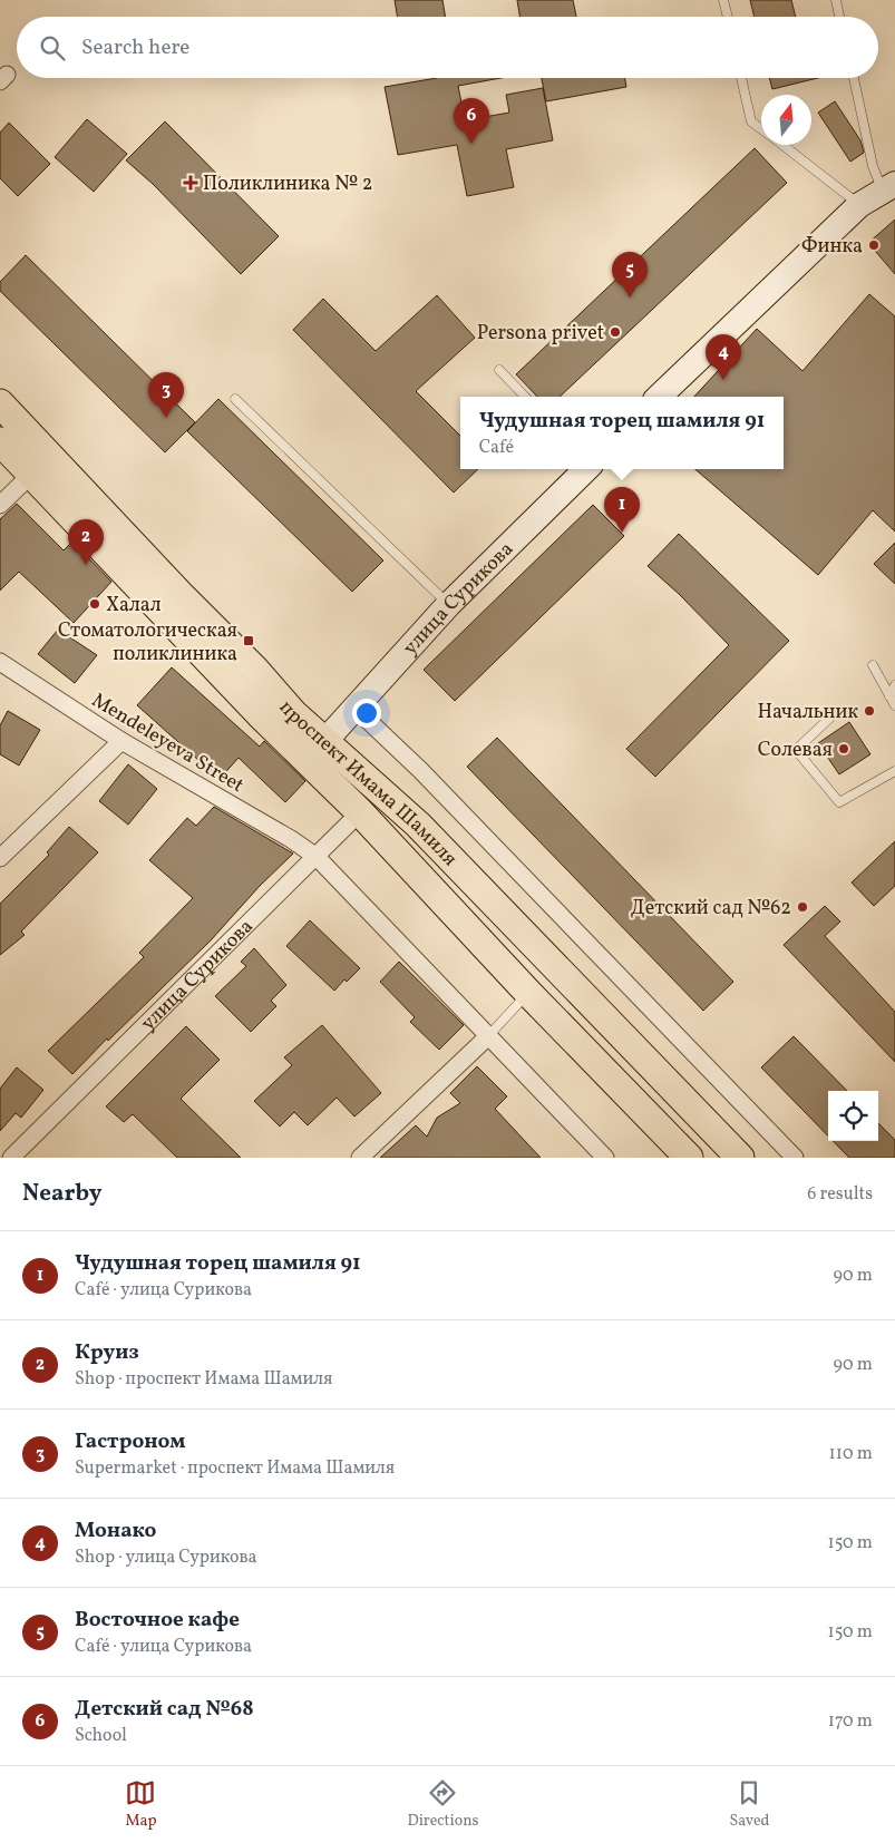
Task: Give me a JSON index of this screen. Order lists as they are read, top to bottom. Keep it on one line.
{"streets":{"main road":["улица Сурикова","проспект Имама Шамиля"],"street":["Mendeleyeva Street"]},"crossings":[["улица Сурикова","Mendeleyeva Street"],["улица Сурикова","проспект Имама Шамиля"]],"places":{"health":["Поликлиника № 2"],"other":["Финка","Persona privet","Халал","Начальник","Солевая","Детский сад №62"],"transit":["Стоматологическая поликлиника"]},"north":"top","page":{"search":"Search here","pins":["6","5","4","3","1","2"],"popup":["Чудушная торец шамиля 91","Café"],"heading":["Nearby","6 results"],"list":[{"mark":"1","name":"Чудушная торец шамиля 91","note":"Café · улица Сурикова","value":"90 m"},{"mark":"2","name":"Круиз","note":"Shop · проспект Имама Шамиля","value":"90 m"},{"mark":"3","name":"Гастроном","note":"Supermarket · проспект Имама Шамиля","value":"110 m"},{"mark":"4","name":"Монако","note":"Shop · улица Сурикова","value":"150 m"},{"mark":"5","name":"Восточное кафе","note":"Café · улица Сурикова","value":"150 m"},{"mark":"6","name":"Детский сад №68","note":"School","value":"170 m"}],"nav":["Map","Directions","Saved"]}}
